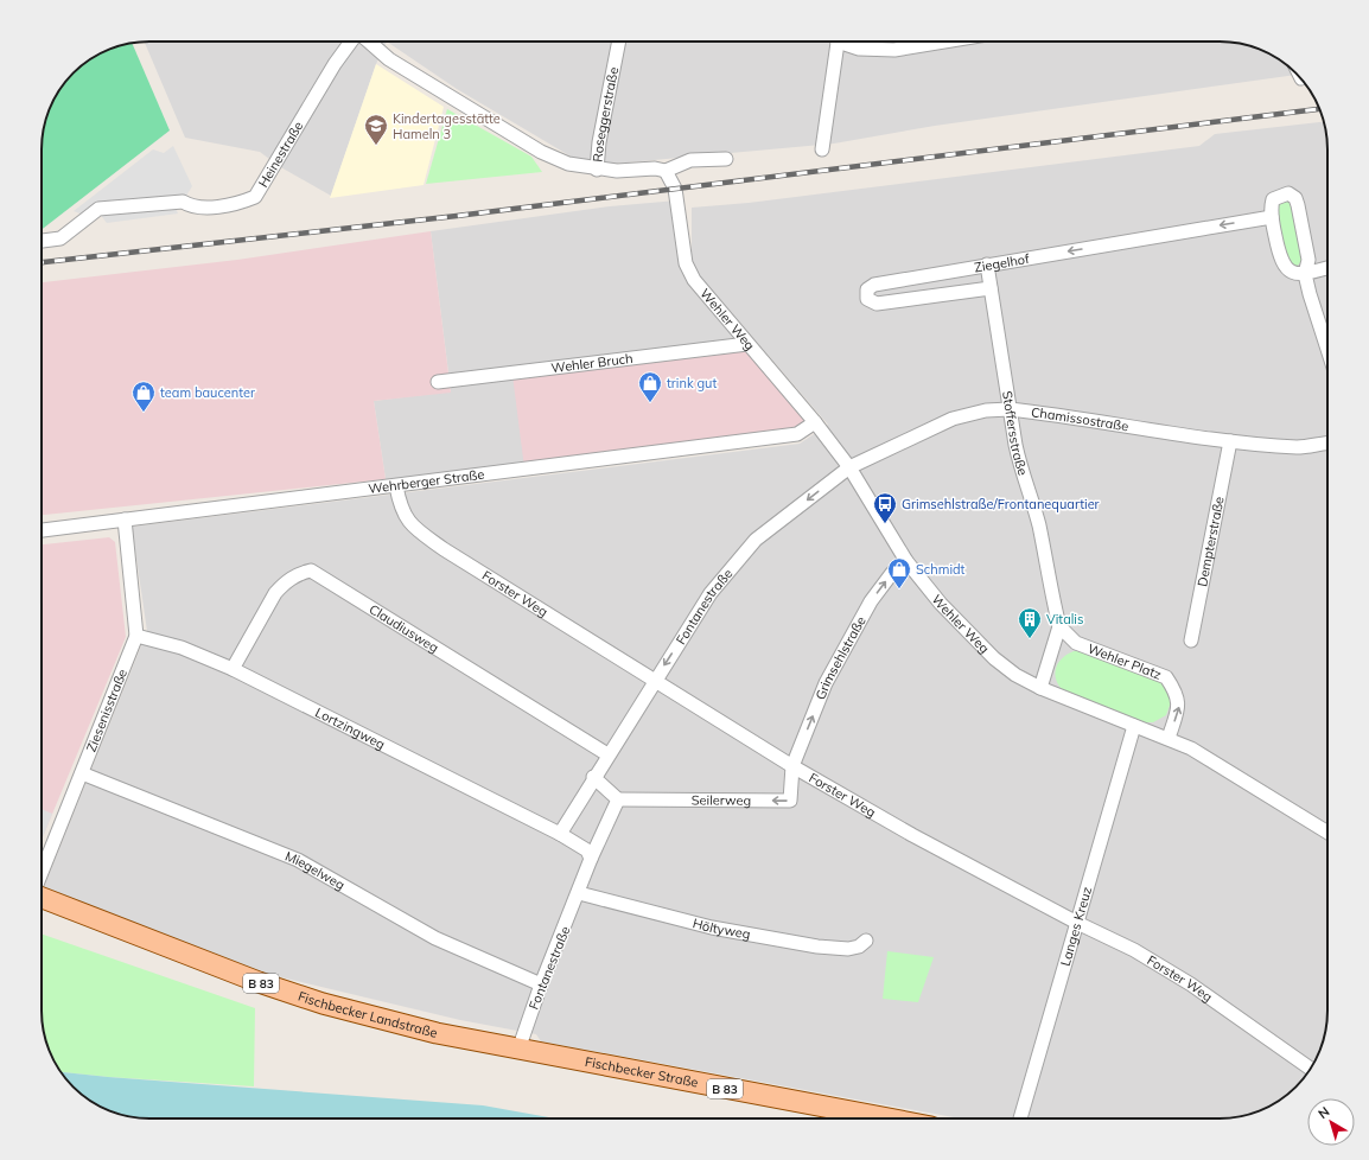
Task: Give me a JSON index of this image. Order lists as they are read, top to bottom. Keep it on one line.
{"streets":{"main road":["B 83","Fischbecker Landstraße","Fischbecker Straße"],"street":["Roseggerstraße","Heinestraße","Ziegelhof","Wehler Weg","Wehler Bruch","Chamissostraße","Stoffersstraße","Wehrberger Straße","Dempterstraße","Forster Weg","Fontanestraße","Claudiusweg","Grimsehlstraße","Wehler Platz","Ziesenisstraße","Lortzingweg","Seilerweg","Miegelweg","Langes Kreuz","Höltyweg"]},"crossings":[["Roseggerstraße","Heinestraße"],["Heinestraße","Wehler Weg"],["Ziegelhof","Stoffersstraße"],["Wehler Weg","Wehler Bruch"],["Wehler Weg","Chamissostraße"],["Wehler Weg","Wehrberger Straße"],["Wehler Weg","Fontanestraße"],["Wehler Weg","Grimsehlstraße"],["Wehler Weg","Wehler Platz"],["Wehler Weg","Langes Kreuz"],["Chamissostraße","Stoffersstraße"],["Chamissostraße","Dempterstraße"],["Chamissostraße","Fontanestraße"],["Stoffersstraße","Wehler Platz"],["Wehrberger Straße","Forster Weg"],["Wehrberger Straße","Ziesenisstraße"],["Forster Weg","Fontanestraße"],["Forster Weg","Grimsehlstraße"],["Forster Weg","Seilerweg"],["Forster Weg","Langes Kreuz"],["Fontanestraße","Claudiusweg"],["Fontanestraße","Lortzingweg"],["Fontanestraße","Seilerweg"],["Fontanestraße","Miegelweg"],["Fontanestraße","Höltyweg"],["Fontanestraße","Fischbecker Landstraße"],["Fontanestraße","Fischbecker Straße"],["Claudiusweg","Lortzingweg"],["Grimsehlstraße","Seilerweg"],["Ziesenisstraße","Lortzingweg"],["Ziesenisstraße","Miegelweg"],["Fischbecker Landstraße","Fischbecker Straße"]],"one_way":["Ziegelhof","Fontanestraße","Grimsehlstraße","Wehler Platz","Seilerweg"],"places":{"school or university":["Kindertagesstätte Hameln 3"],"shop":["trink gut","team baucenter","Schmidt"],"bus stop":["Grimsehlstraße/Frontanequartier"],"building":["Vitalis"]},"north":"top left"}
